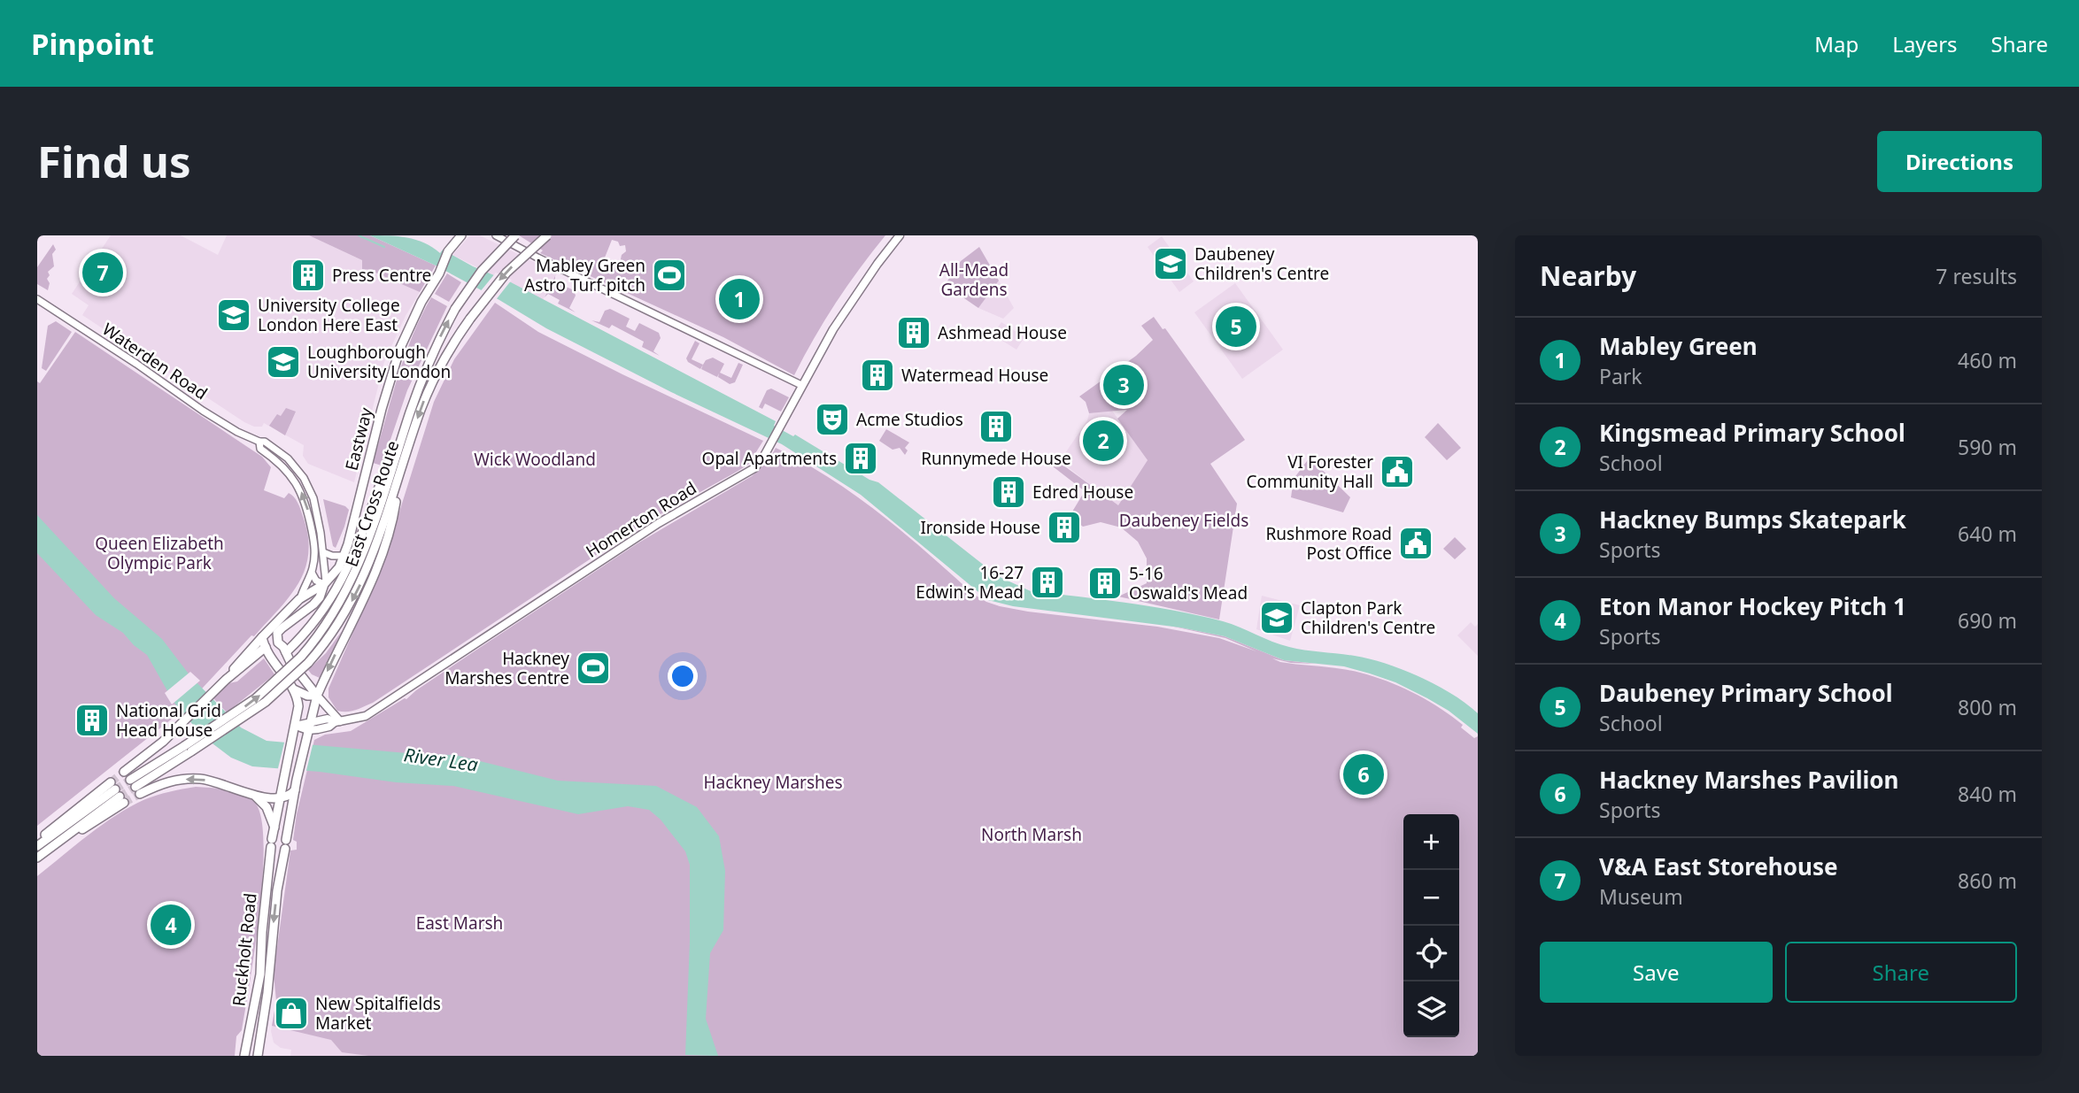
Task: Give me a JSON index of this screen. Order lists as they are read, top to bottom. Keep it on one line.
{"streets":{"main road":["Eastway","East Cross Route","Homerton Road","Ruckholt Road"],"street":["Waterden Road"]},"crossings":[["Waterden Road","Eastway"],["Homerton Road","Ruckholt Road"]],"water":["River Lea"],"parks":["All-Mead Gardens","Wick Woodland","Daubeney Fields","Queen Elizabeth Olympic Park","Hackney Marshes","North Marsh","East Marsh"],"places":{"school or university":["Daubeney Children's Centre","University College London Here East","Loughborough University London","Clapton Park Children's Centre"],"building":["Press Centre","Ashmead House","Watermead House","Runnymede House","Opal Apartments","Edred House","Ironside House","16-27 Edwin's Mead","5-16 Oswald's Mead","National Grid Head House"],"sports":["Mabley Green Astro Turf pitch","Hackney Marshes Centre"],"theatre":["Acme Studios"],"public building":["VI Forester Community Hall","Rushmore Road Post Office"],"shop":["New Spitalfields Market"]},"page":{"header":"Pinpoint","nav":["Map","Layers","Share"],"buttons":["Directions",["Save","Share"]],"title":"Find us","heading":["Nearby","7 results"],"pins":["7","1","5","3","2","6","4"],"list":[{"mark":"1","name":"Mabley Green","note":"Park","value":"460 m"},{"mark":"2","name":"Kingsmead Primary School","note":"School","value":"590 m"},{"mark":"3","name":"Hackney Bumps Skatepark","note":"Sports","value":"640 m"},{"mark":"4","name":"Eton Manor Hockey Pitch 1","note":"Sports","value":"690 m"},{"mark":"5","name":"Daubeney Primary School","note":"School","value":"800 m"},{"mark":"6","name":"Hackney Marshes Pavilion","note":"Sports","value":"840 m"},{"mark":"7","name":"V&A East Storehouse","note":"Museum","value":"860 m"}],"map_buttons":["+","−"]}}
